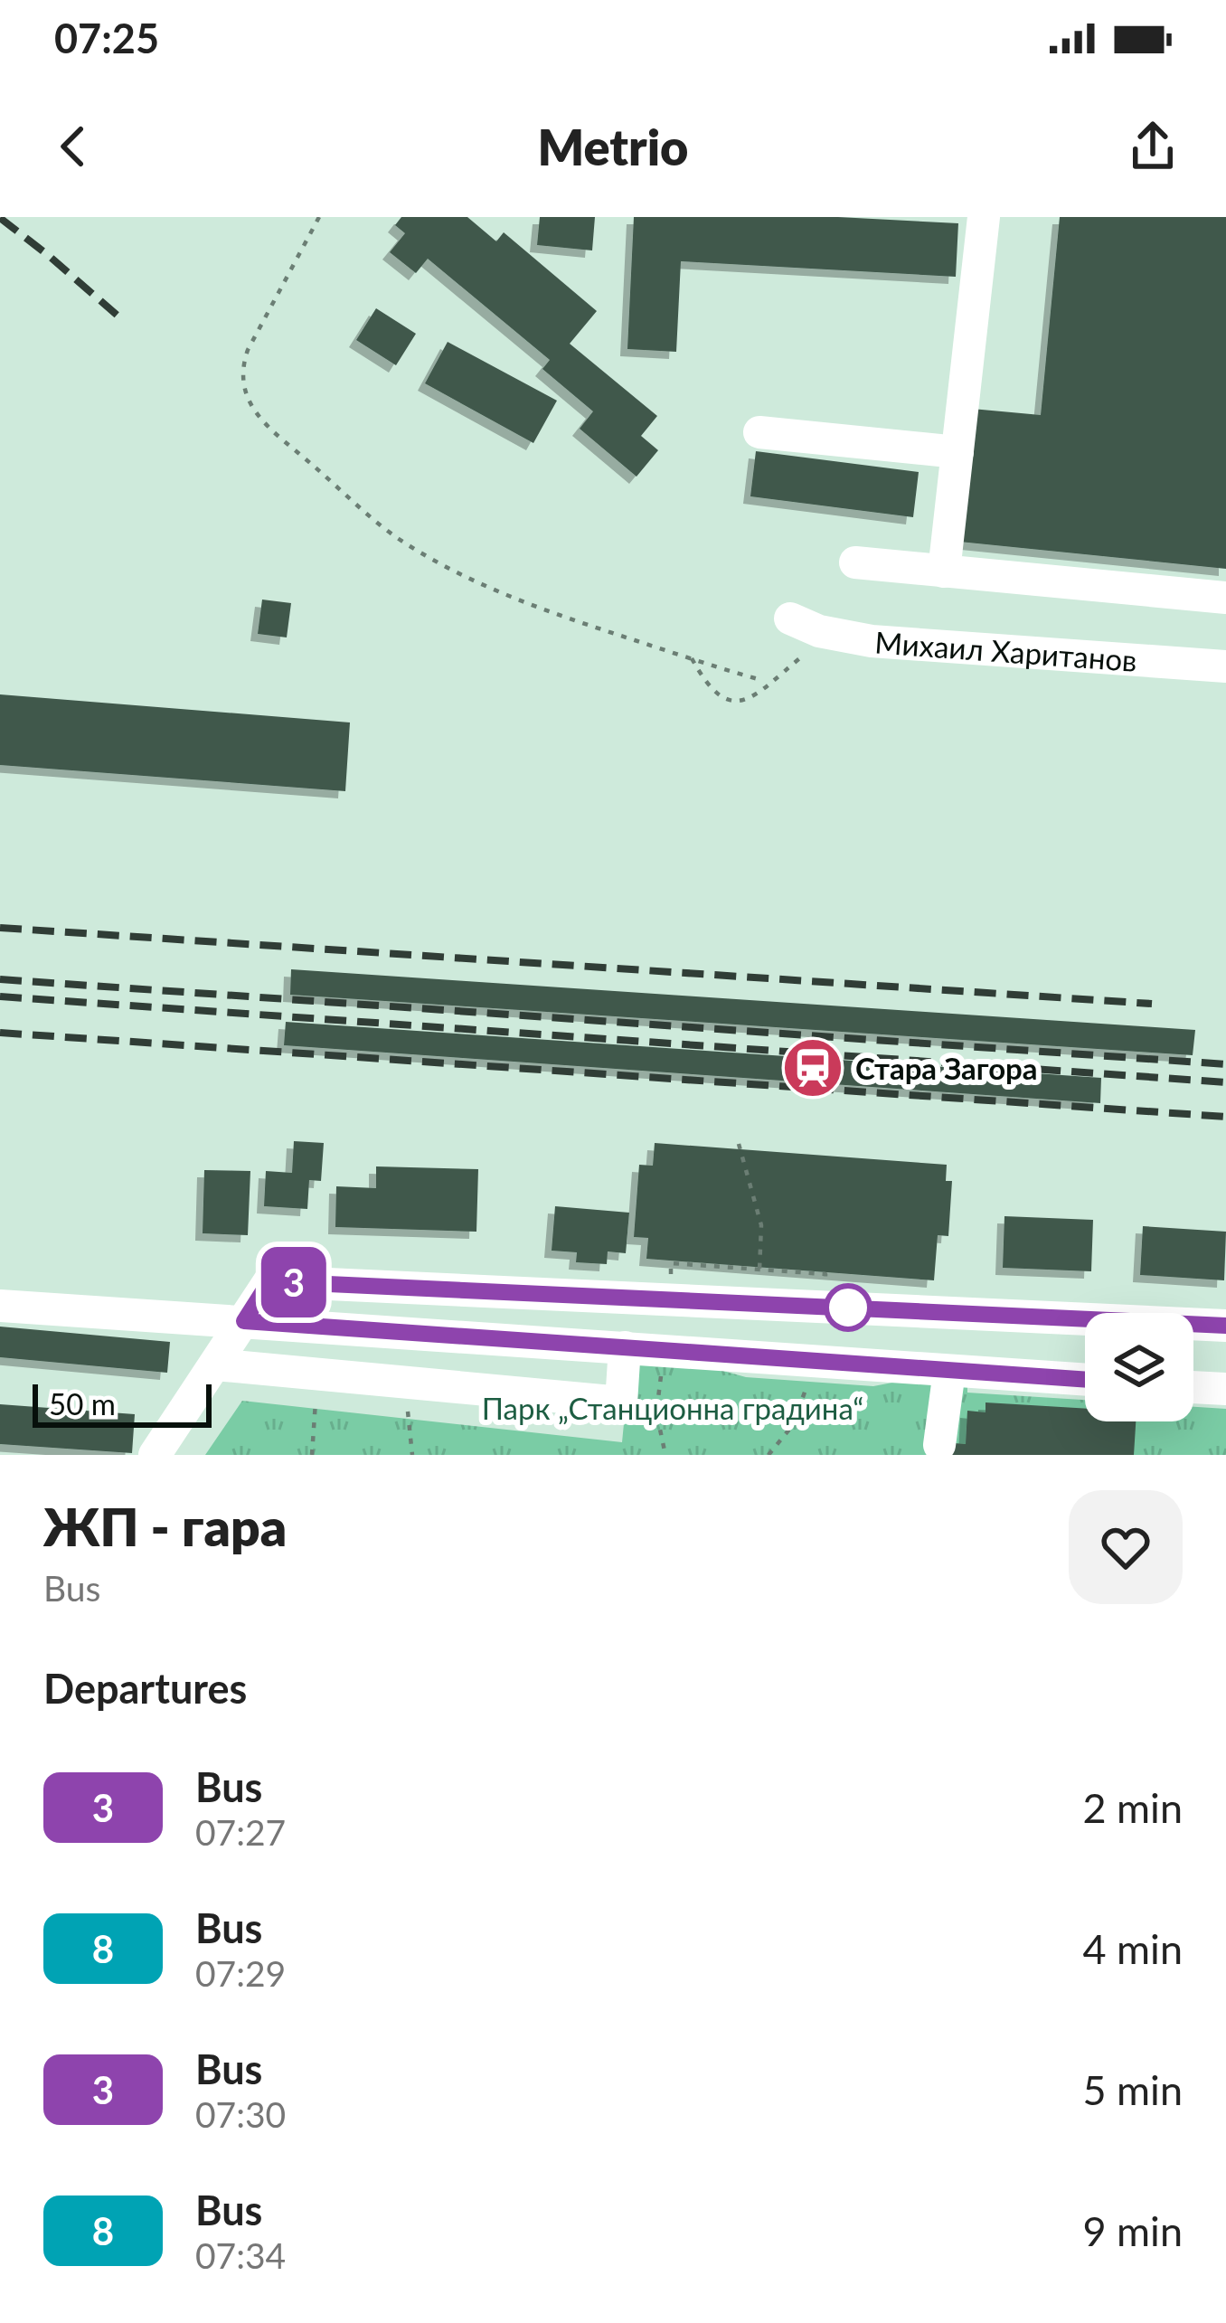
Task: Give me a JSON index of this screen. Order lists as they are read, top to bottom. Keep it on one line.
{"streets":{"street":["Михаил Хаританов"]},"parks":["Парк „Станционна градина“"],"places":{"station":["Стара Загора"]},"lines":["bus line 3"],"scale_bar":"50 m","page":{"status":"07:25","header":"Metrio","on_map":"3","scale":"50 m","heading":[["ЖП - гара","Bus"],"Departures"],"list":[{"mark":"3","name":"Bus","note":"07:27","value":"2 min"},{"mark":"8","name":"Bus","note":"07:29","value":"4 min"},{"mark":"3","name":"Bus","note":"07:30","value":"5 min"},{"mark":"8","name":"Bus","note":"07:34","value":"9 min"}]}}
